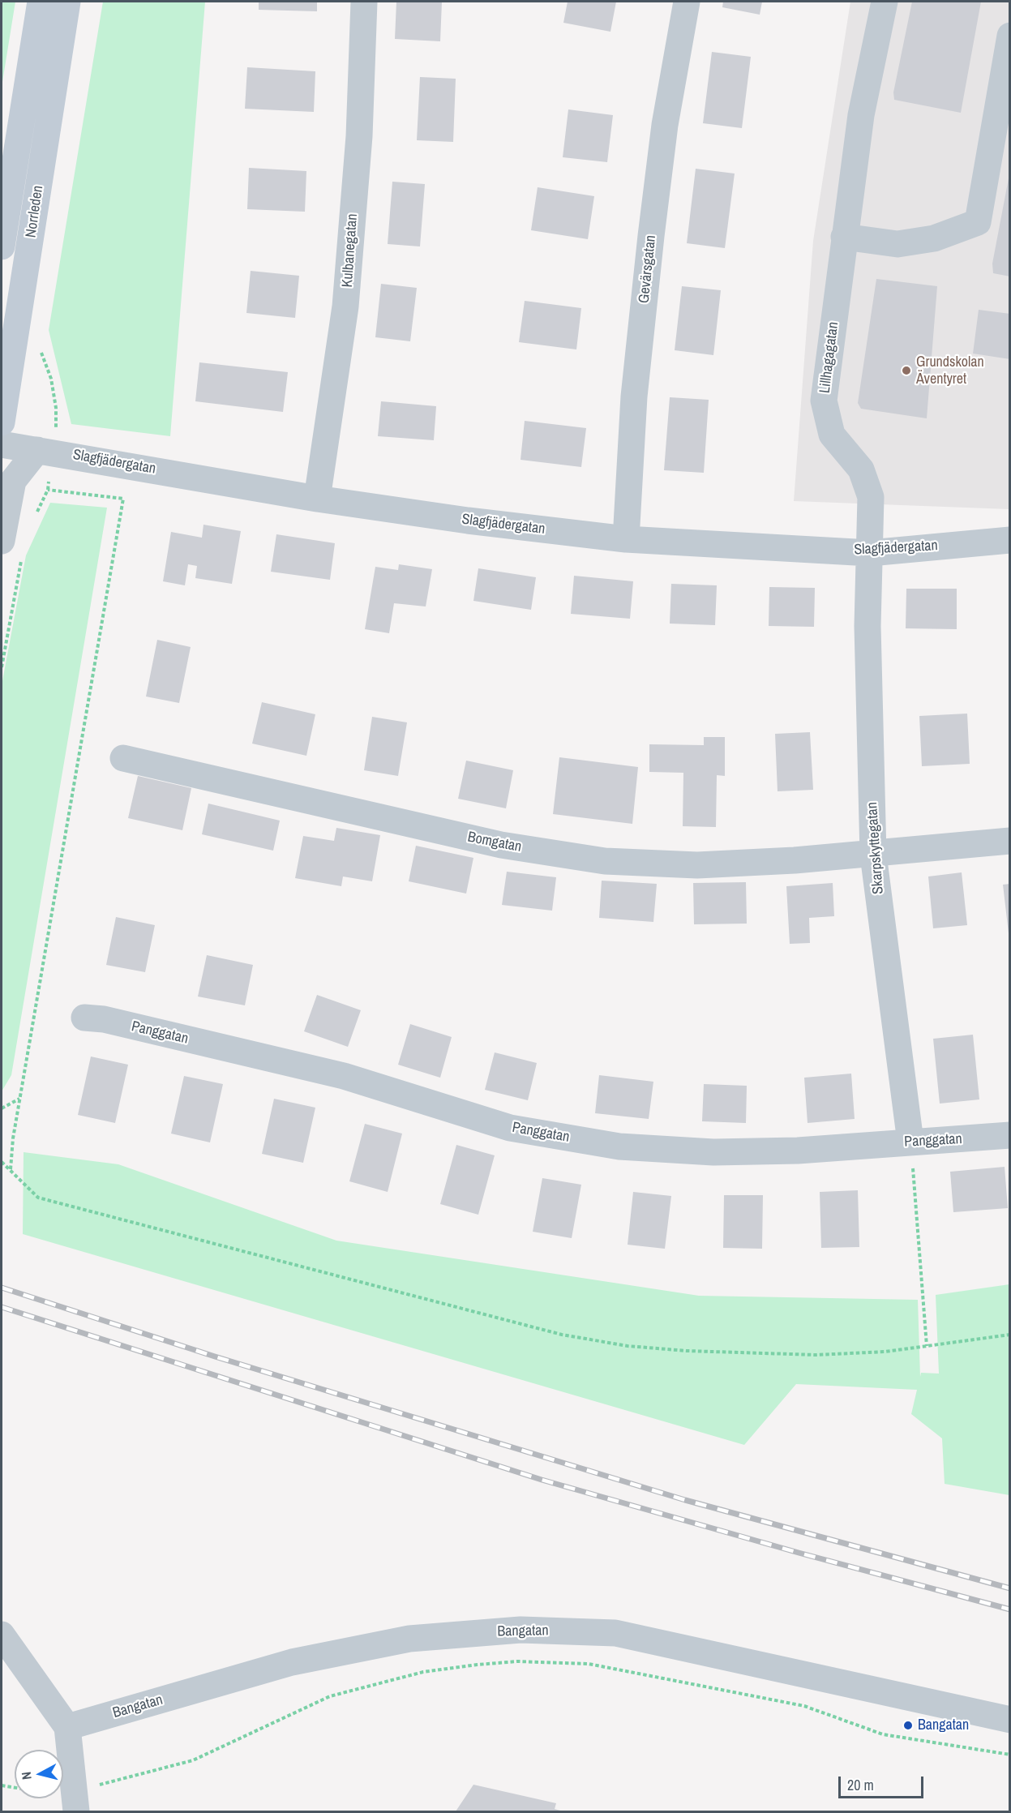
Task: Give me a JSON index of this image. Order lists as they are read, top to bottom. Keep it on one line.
{"streets":{"main road":["Norrleden"],"street":["Kulbanegatan","Gevärsgatan","Lillhagagatan","Slagfjädergatan","Bomgatan","Skarpskyttegatan","Panggatan","Bangatan"]},"crossings":[["Kulbanegatan","Slagfjädergatan"],["Gevärsgatan","Slagfjädergatan"],["Lillhagagatan","Slagfjädergatan"],["Lillhagagatan","Skarpskyttegatan"],["Slagfjädergatan","Skarpskyttegatan"],["Bomgatan","Skarpskyttegatan"],["Skarpskyttegatan","Panggatan"]],"places":["Grundskolan Äventyret","Bangatan"],"scale_bar":"20 m","north":"left"}
